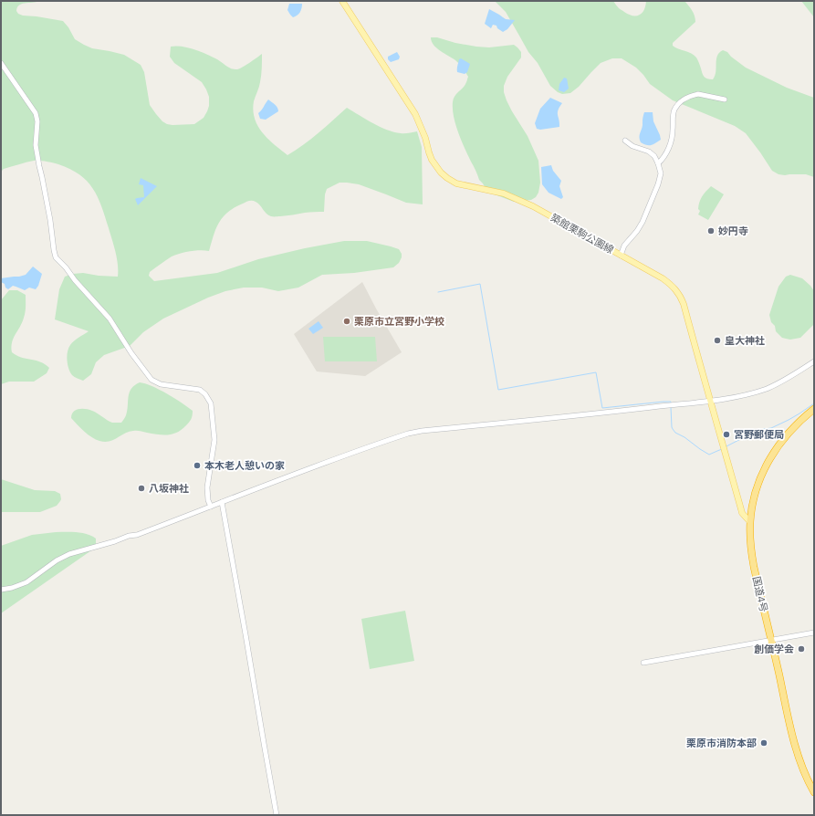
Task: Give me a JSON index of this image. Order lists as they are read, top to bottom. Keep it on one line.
{"streets":{"highway":["国道4号"],"main road":["築館栗駒公園線"]},"crossings":[["築館栗駒公園線","国道4号"]],"places":["妙円寺","栗原市立宮野小学校","皇大神社","宮野郵便局","本木老人憩いの家","八坂神社","創価学会","栗原市消防本部"]}
